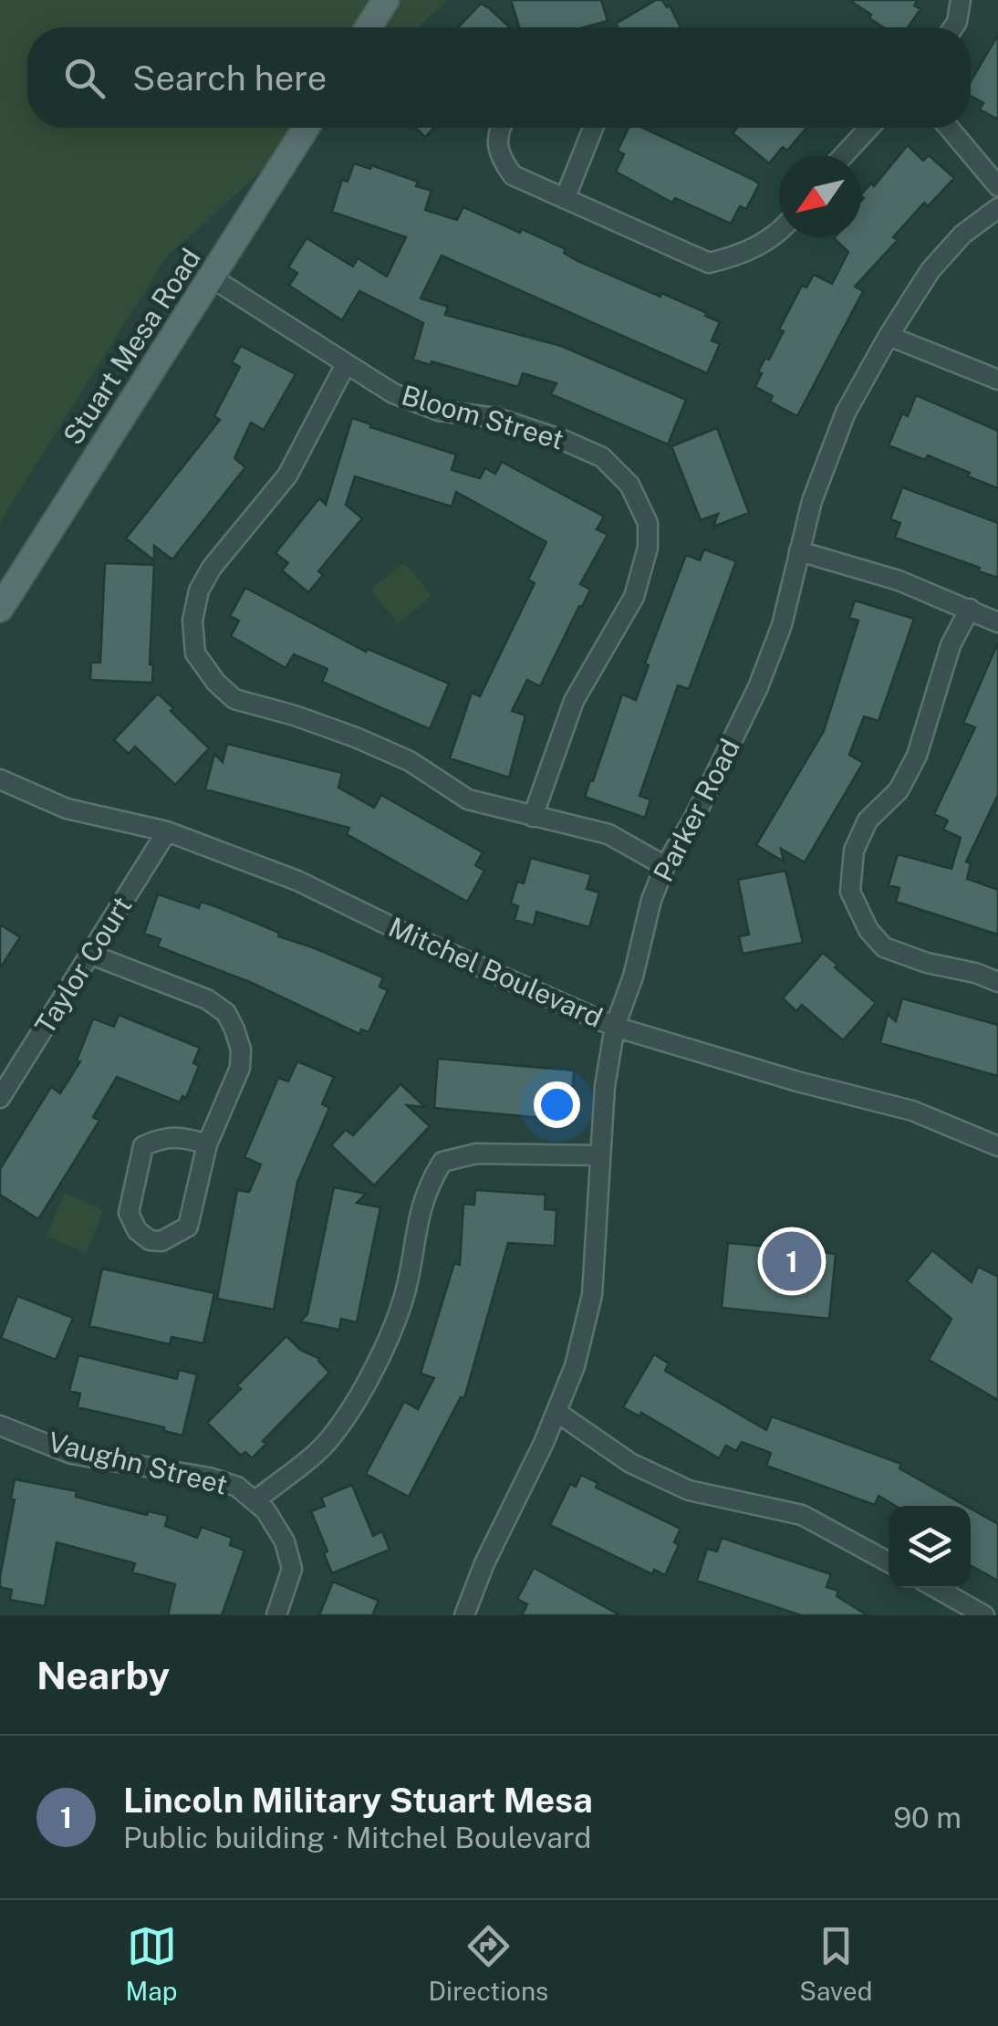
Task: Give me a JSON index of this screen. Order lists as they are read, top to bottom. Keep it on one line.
{"streets":{"main road":["Stuart Mesa Road"],"street":["Bloom Street","Parker Road","Taylor Court","Mitchel Boulevard","Vaughn Street"]},"crossings":[["Stuart Mesa Road","Bloom Street"],["Parker Road","Mitchel Boulevard"],["Taylor Court","Mitchel Boulevard"]],"north":"bottom left","page":{"search":"Search here","pins":"1","heading":"Nearby","list":[{"mark":"1","name":"Lincoln Military Stuart Mesa","note":"Public building · Mitchel Boulevard","value":"90 m"}],"nav":["Map","Directions","Saved"]}}
